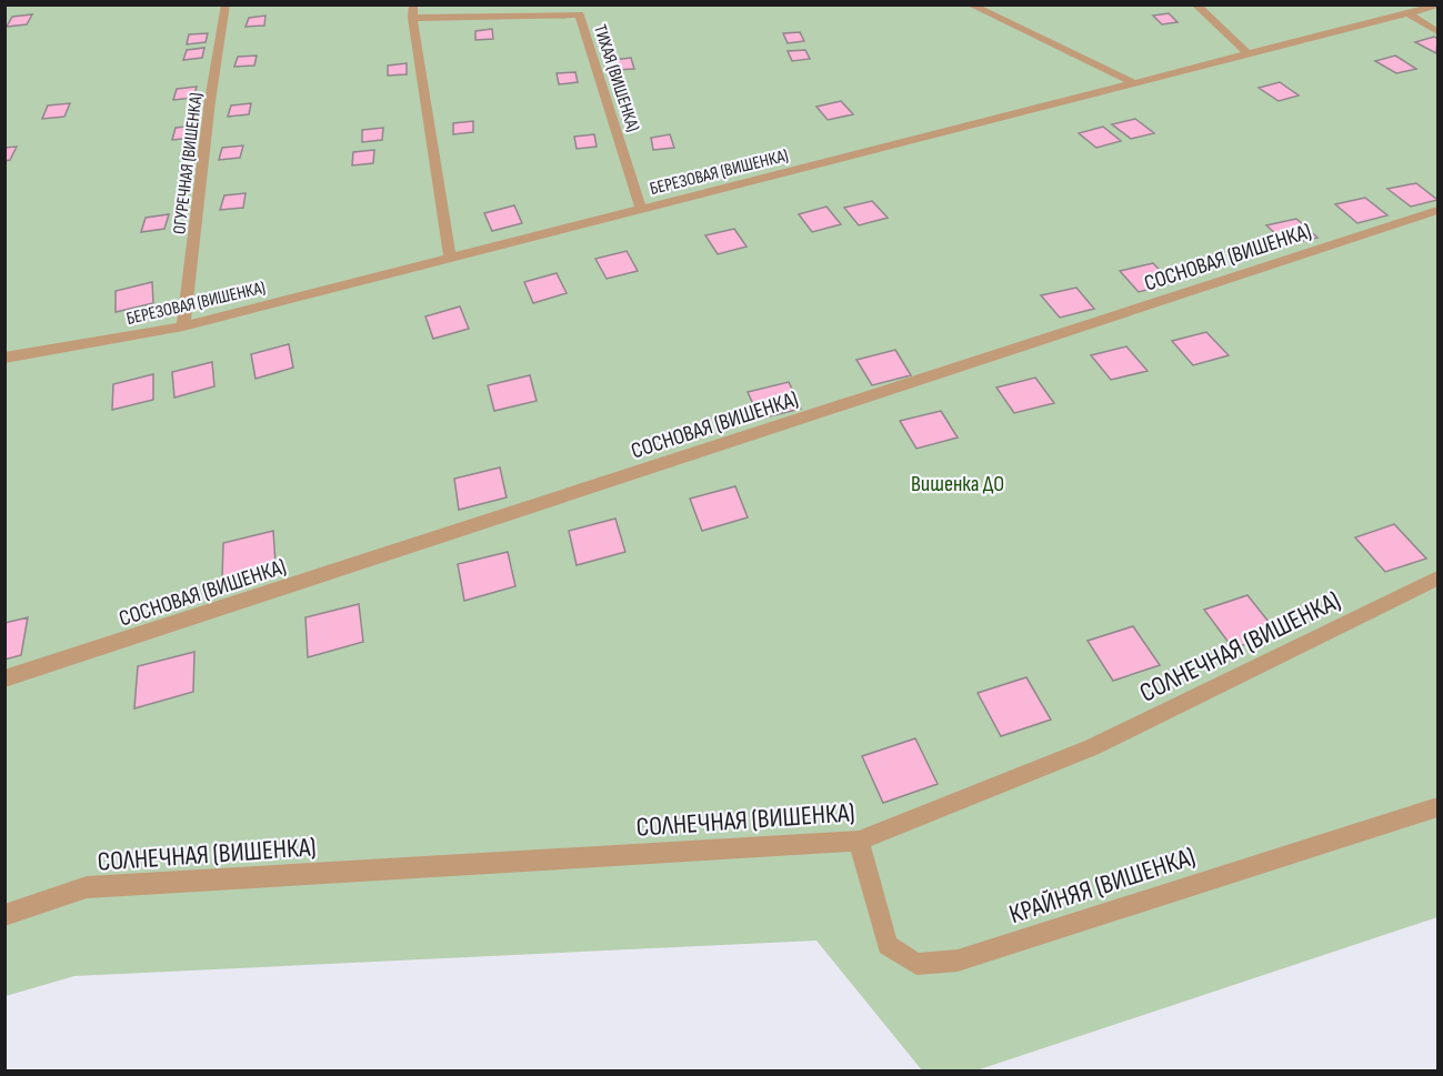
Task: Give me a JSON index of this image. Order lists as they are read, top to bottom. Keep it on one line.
{"streets":{"lane":["ТИХАЯ (ВИШЕНКА)","ОГУРЕЧНАЯ (ВИШЕНКА)","БЕРЕЗОВАЯ (ВИШЕНКА)","СОСНОВАЯ (ВИШЕНКА)","СОЛНЕЧНАЯ (ВИШЕНКА)","КРАЙНЯЯ (ВИШЕНКА)"]},"crossings":[["ТИХАЯ (ВИШЕНКА)","БЕРЕЗОВАЯ (ВИШЕНКА)"],["ОГУРЕЧНАЯ (ВИШЕНКА)","БЕРЕЗОВАЯ (ВИШЕНКА)"],["СОЛНЕЧНАЯ (ВИШЕНКА)","КРАЙНЯЯ (ВИШЕНКА)"]],"parks":["Вишенка ДО"]}
